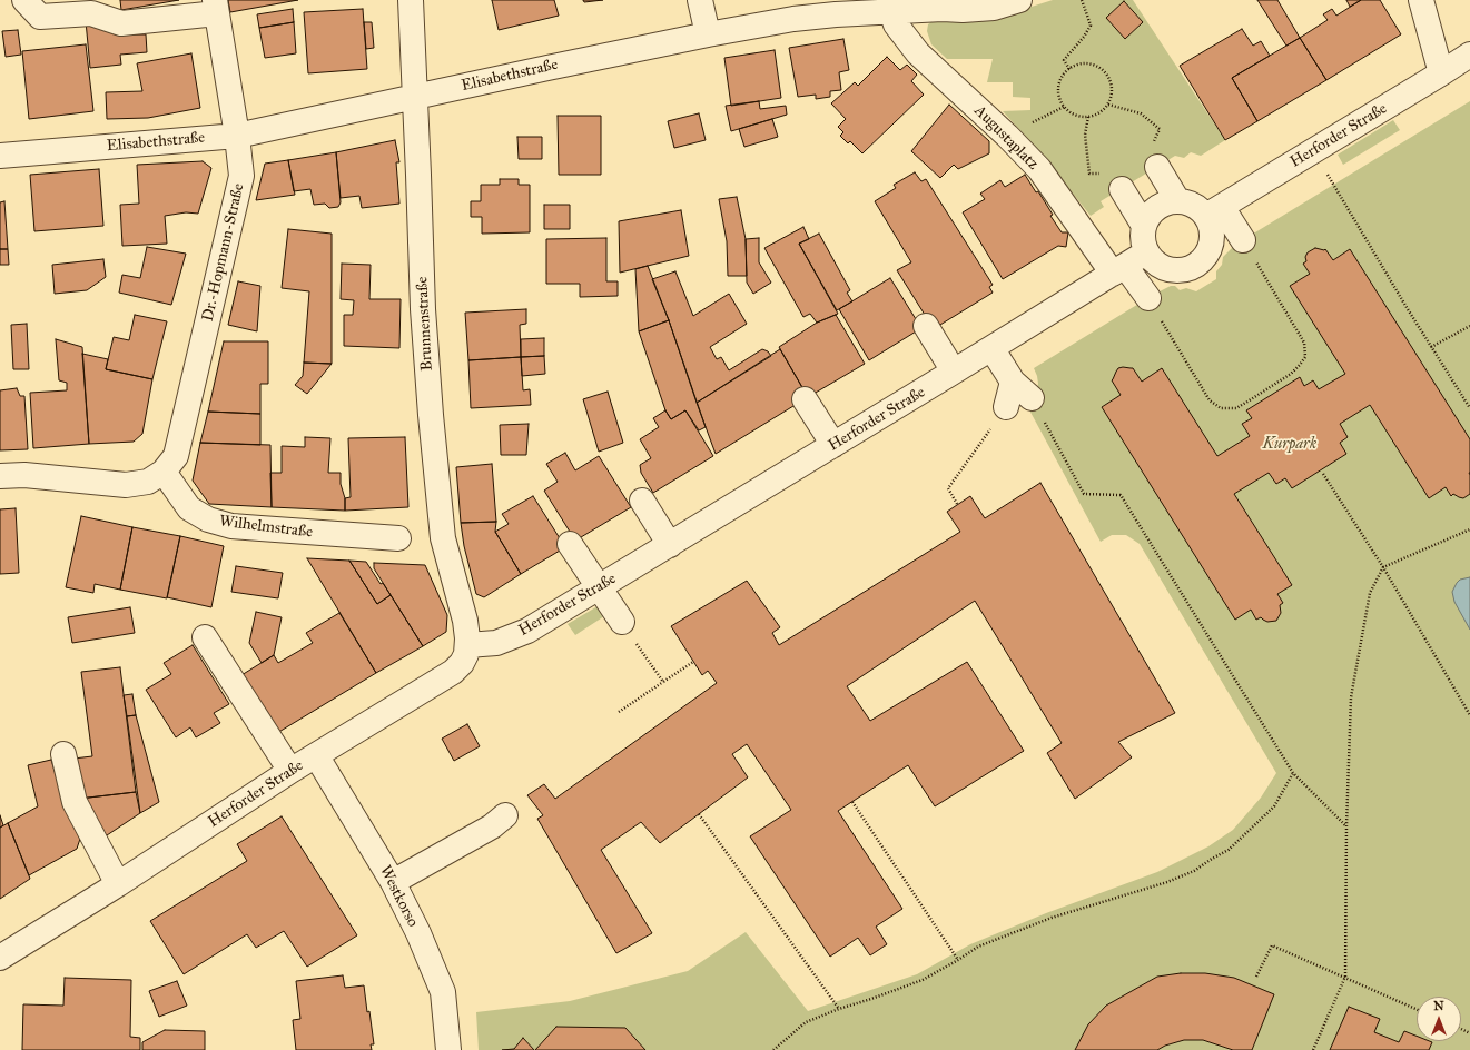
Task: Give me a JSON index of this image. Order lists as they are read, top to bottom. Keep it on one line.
{"streets":{"street":["Elisabethstraße","Herforder Straße","Augustaplatz","Dr.-Hopmann-Straße","Brunnenstraße","Wilhelmstraße","Westkorso"]},"crossings":[["Elisabethstraße","Augustaplatz"],["Elisabethstraße","Dr.-Hopmann-Straße"],["Elisabethstraße","Brunnenstraße"],["Herforder Straße","Augustaplatz"],["Herforder Straße","Brunnenstraße"],["Herforder Straße","Westkorso"],["Dr.-Hopmann-Straße","Wilhelmstraße"]],"parks":["Kurpark"],"north":"top"}
